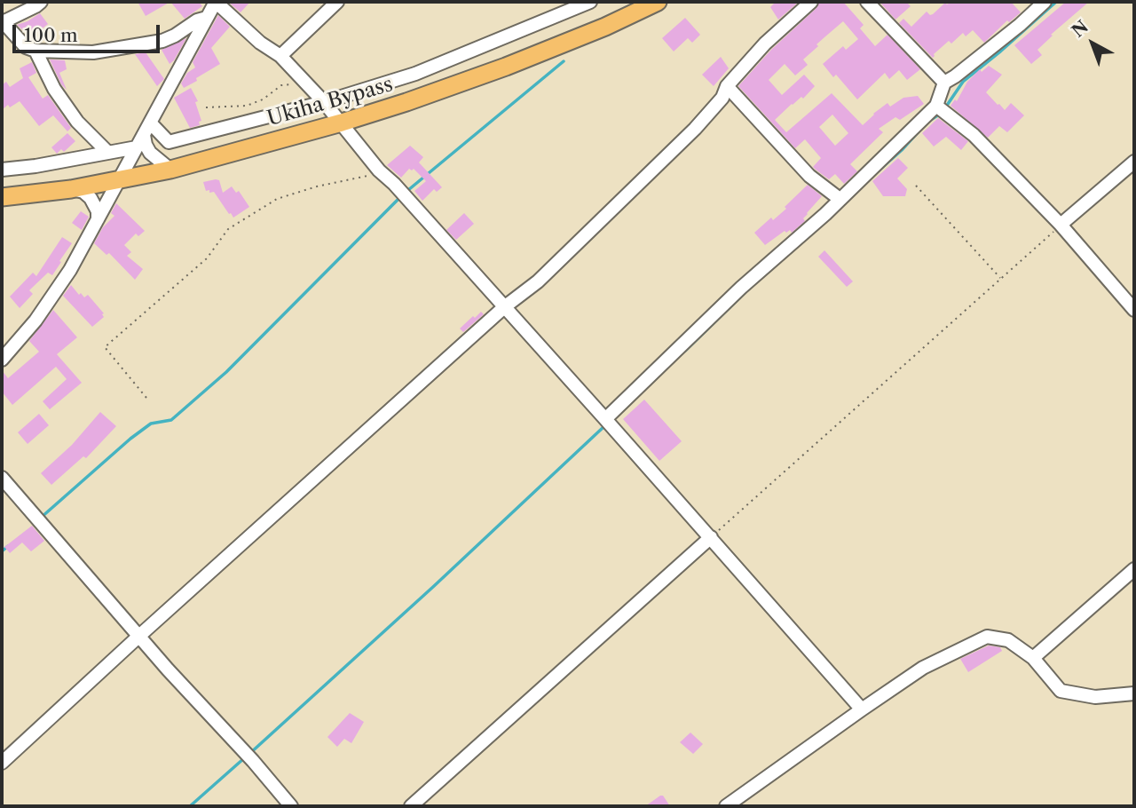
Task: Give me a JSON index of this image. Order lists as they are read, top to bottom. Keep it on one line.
{"streets":{"highway":["Ukiha Bypass"]},"scale_bar":"100 m","north":"top left"}
